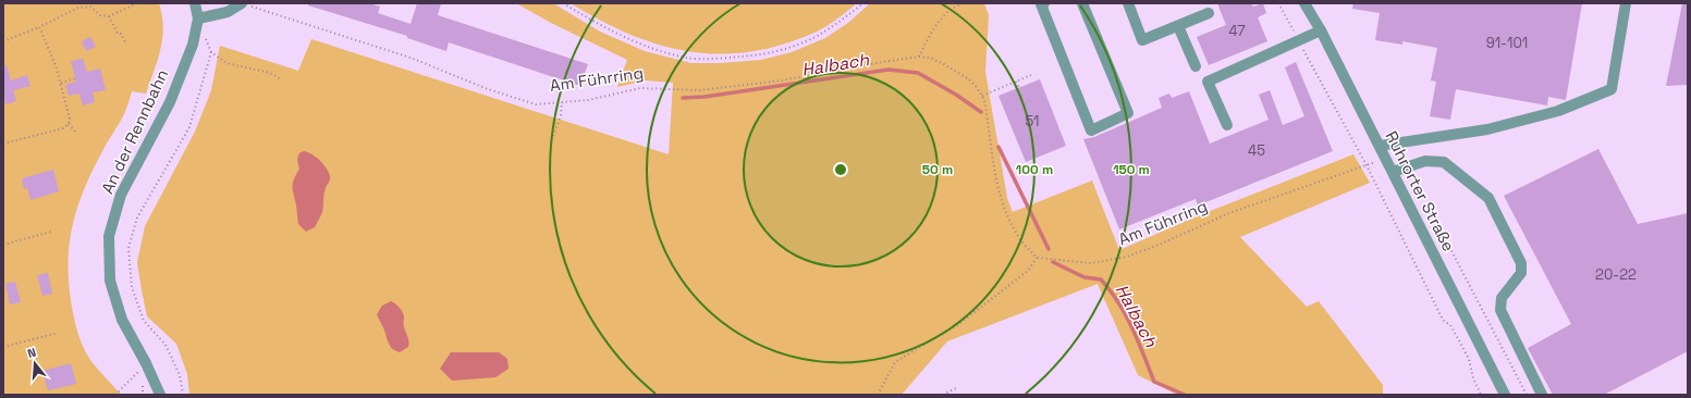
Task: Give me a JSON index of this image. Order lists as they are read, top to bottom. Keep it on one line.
{"streets":{"street":["An der Rennbahn","Ruhrorter Straße"],"path":["Am Führring"]},"crossings":[["Am Führring","Ruhrorter Straße"]],"water":["Halbach"],"house_numbers":["47","91-101","51","45","20-22"],"north":"top","rings":["50 m","100 m","150 m"]}
